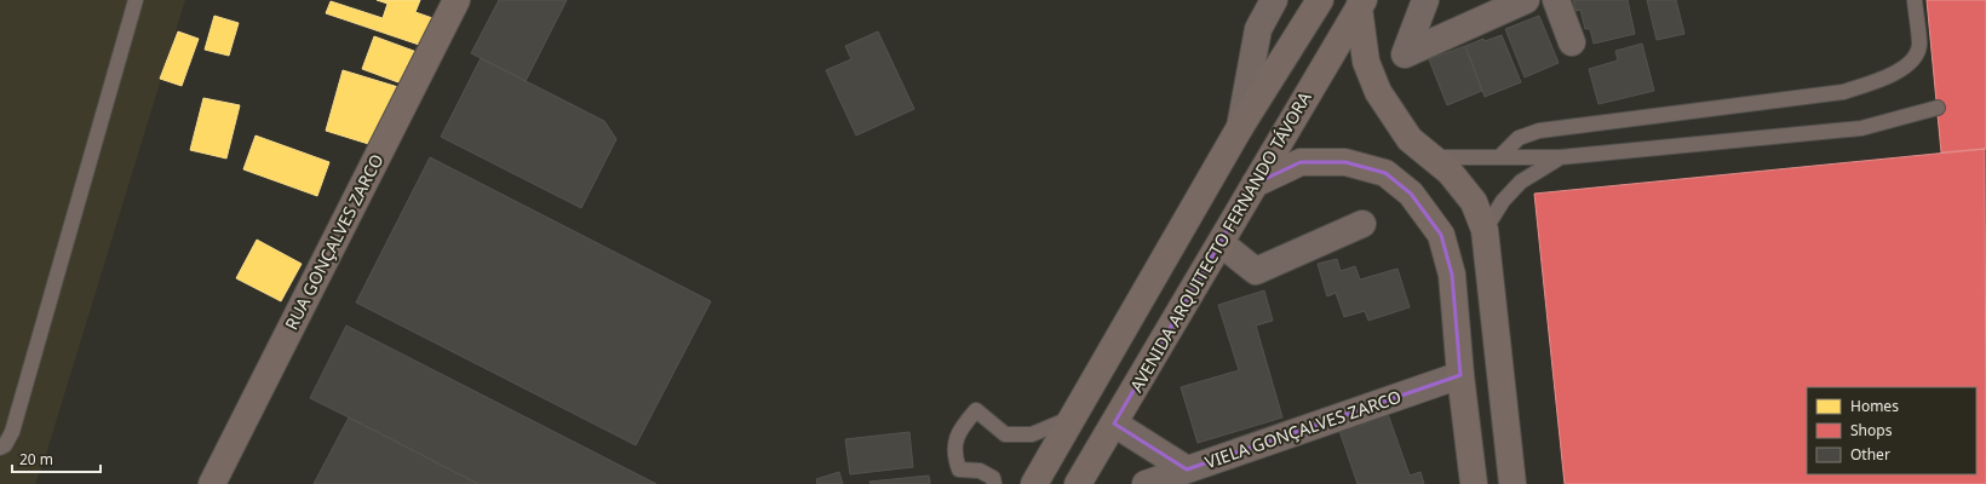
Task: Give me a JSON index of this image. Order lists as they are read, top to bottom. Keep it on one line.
{"streets":{"main road":["RUA GONÇALVES ZARCO","AVENIDA ARQUITECTO FERNANDO TÁVORA"],"street":["VIELA GONÇALVES ZARCO"]},"legend":["Homes","Shops","Other"],"scale_bar":"20 m"}
